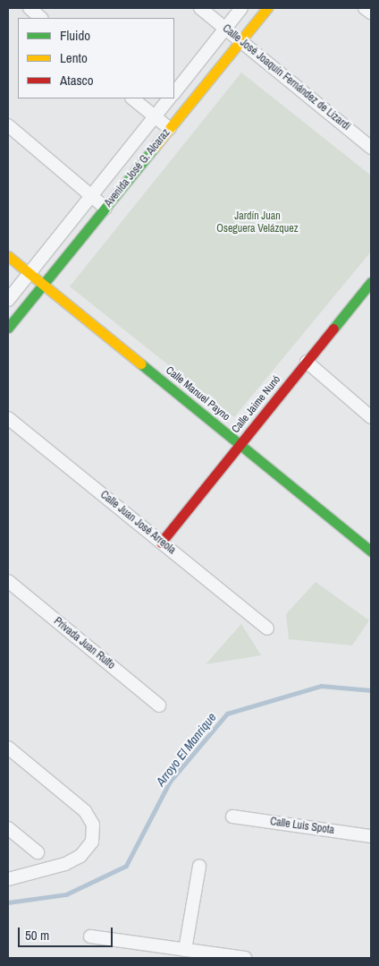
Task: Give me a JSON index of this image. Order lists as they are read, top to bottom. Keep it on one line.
{"streets":{"street":["Calle José Joaquín Fernández de Lizardi","Avenida José G. Alcaraz","Calle Manuel Payno","Calle Jaime Nunó","Calle Juan José Arreola","Privada Juan Rulfo","Calle Luis Spota"]},"crossings":[["Calle José Joaquín Fernández de Lizardi","Avenida José G. Alcaraz"],["Avenida José G. Alcaraz","Calle Manuel Payno"],["Calle Manuel Payno","Calle Jaime Nunó"],["Calle Jaime Nunó","Calle Juan José Arreola"]],"water":["Arroyo El Manrique"],"parks":["Jardín Juan Oseguera Velázquez"],"legend":["Fluido","Lento","Atasco"],"scale_bar":"50 m"}
